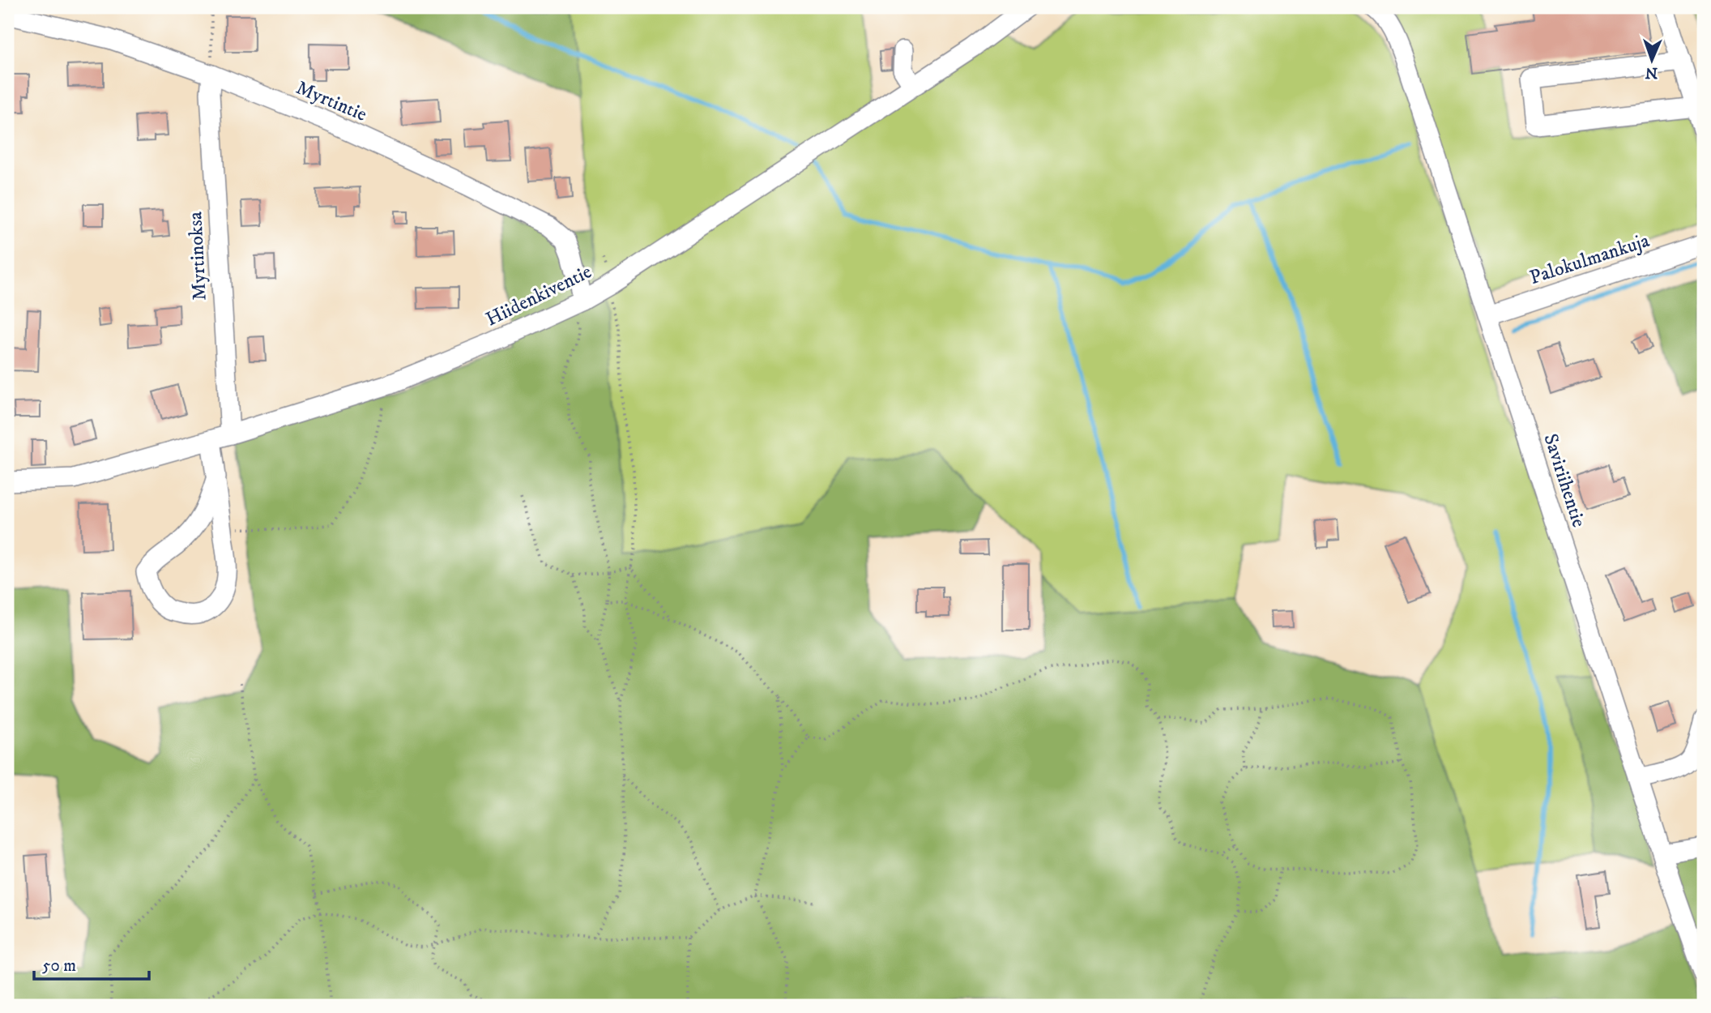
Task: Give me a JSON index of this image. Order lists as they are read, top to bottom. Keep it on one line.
{"streets":{"street":["Myrtintie","Myrtinoksa","Palokulmankuja","Hiidenkiventie","Saviriihentie"]},"crossings":[["Myrtintie","Myrtinoksa"],["Myrtintie","Hiidenkiventie"],["Myrtinoksa","Hiidenkiventie"],["Palokulmankuja","Saviriihentie"]],"scale_bar":"50 m","north":"bottom"}
